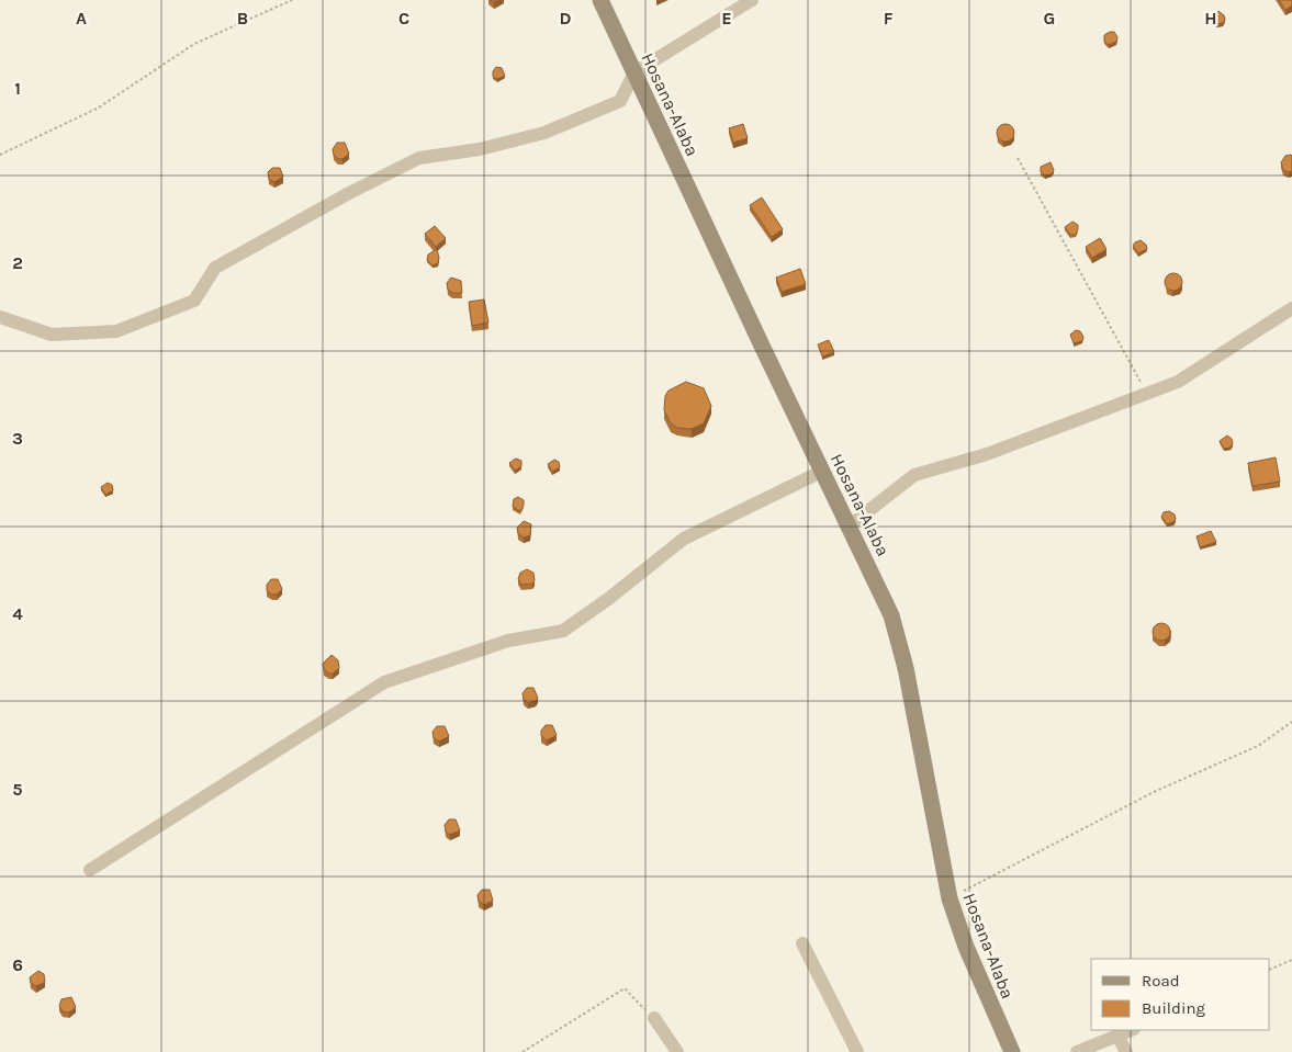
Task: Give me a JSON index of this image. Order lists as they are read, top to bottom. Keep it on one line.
{"streets":{"main road":["Hosana-Alaba"]},"legend":["Road","Building"],"grid":{"columns":["A","B","C","D","E","F","G","H"],"rows":["1","2","3","4","5","6"]}}
